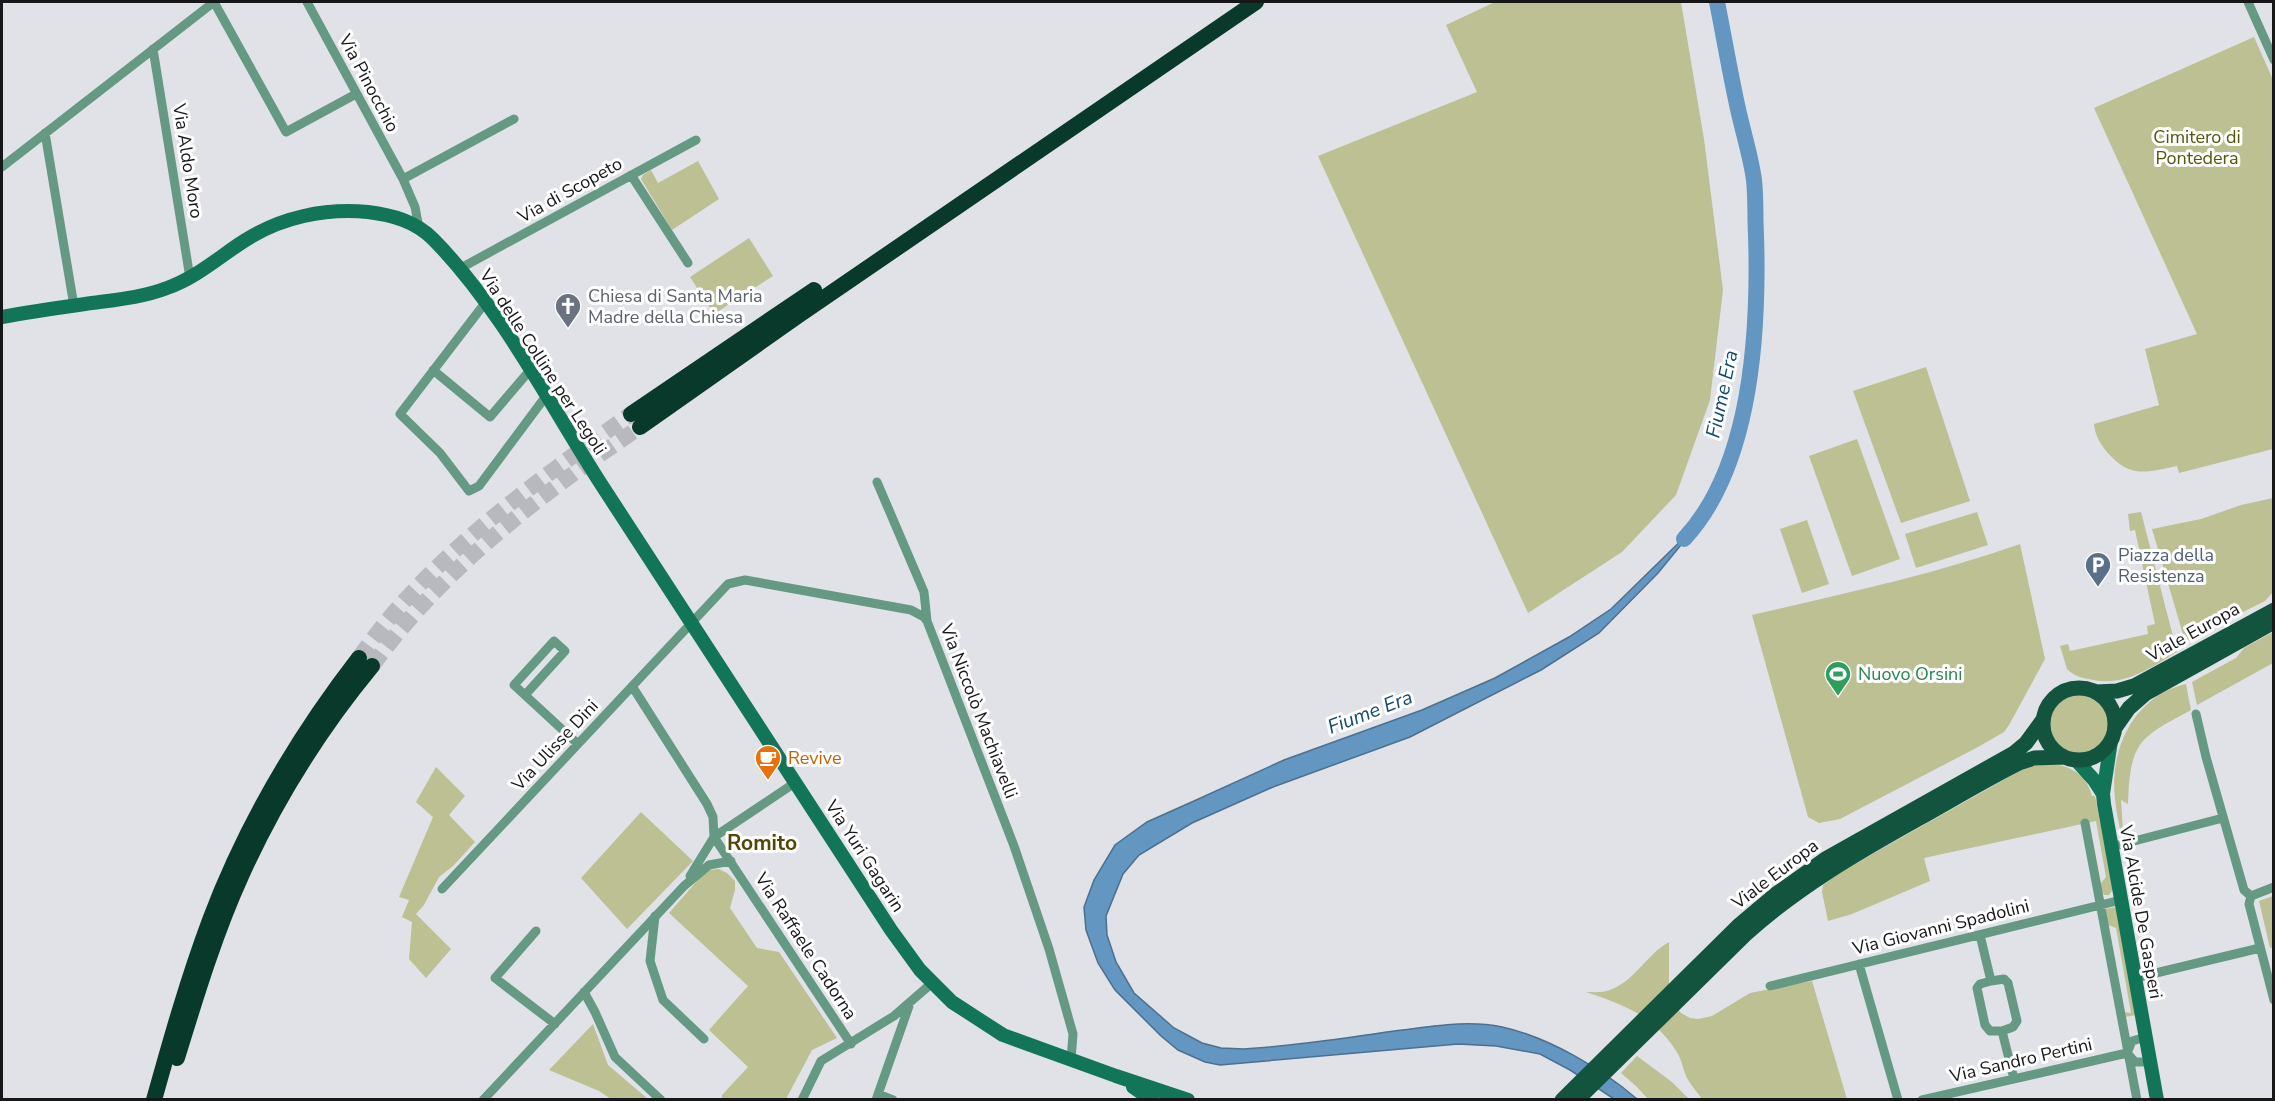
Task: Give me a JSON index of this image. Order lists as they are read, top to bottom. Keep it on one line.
{"streets":{"main road":["Viale Europa"],"street":["Via Pinocchio","Via Aldo Moro","Via di Scopeto","Via delle Colline per Legoli","Via Niccolò Machiavelli","Via Ulisse Dini","Via Yuri Gagarin","Via Alcide De Gasperi","Via Giovanni Spadolini","Via Raffaele Cadorna","Via Sandro Pertini"]},"crossings":[["Via Pinocchio","Via delle Colline per Legoli"],["Via Aldo Moro","Via delle Colline per Legoli"],["Via di Scopeto","Via delle Colline per Legoli"],["Via delle Colline per Legoli","Via Niccolò Machiavelli"],["Via delle Colline per Legoli","Via Ulisse Dini"],["Via delle Colline per Legoli","Via Yuri Gagarin"],["Viale Europa","Via Alcide De Gasperi"],["Via Niccolò Machiavelli","Via Ulisse Dini"],["Via Niccolò Machiavelli","Via Yuri Gagarin"],["Via Ulisse Dini","Via Yuri Gagarin"],["Via Ulisse Dini","Via Raffaele Cadorna"],["Via Yuri Gagarin","Via Raffaele Cadorna"],["Via Alcide De Gasperi","Via Giovanni Spadolini"]],"districts":["Romito"],"water":["Fiume Era"],"parks":["Cimitero di Pontedera"],"places":{"church":["Chiesa di Santa Maria Madre della Chiesa"],"parking":["Piazza della Resistenza"],"sports":["Nuovo Orsini"],"cafe":["Revive"]}}
